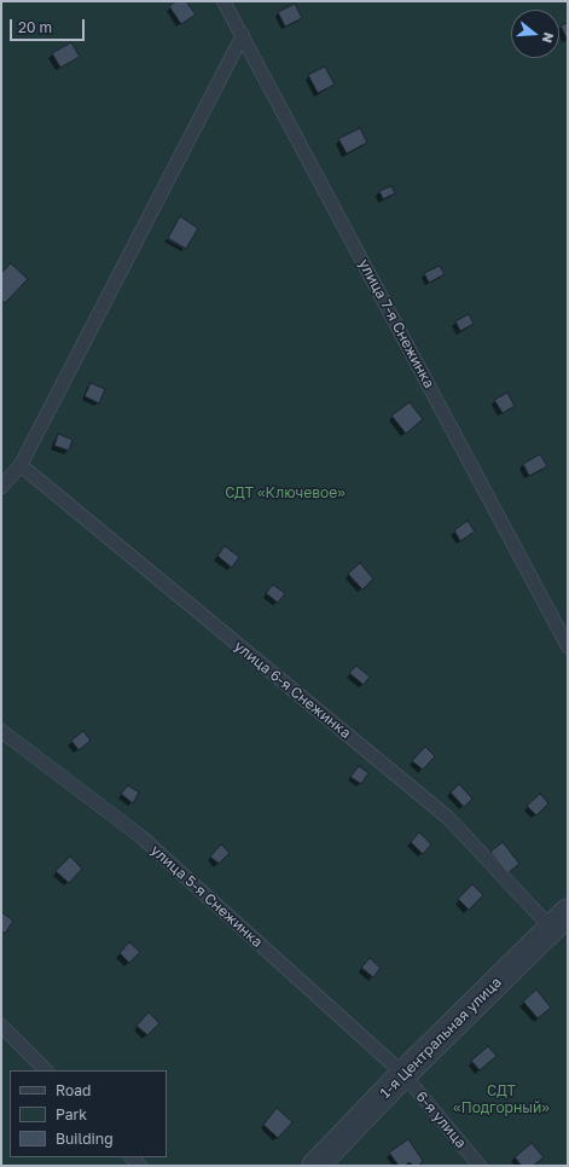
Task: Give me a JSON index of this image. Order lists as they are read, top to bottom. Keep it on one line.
{"streets":{"street":["1-я Центральная улица"],"lane":["улица 7-я Снежинка","улица 6-я Снежинка","улица 5-я Снежинка","6-я улица"]},"crossings":[["улица 6-я Снежинка","1-я Центральная улица"],["улица 5-я Снежинка","1-я Центральная улица"],["улица 5-я Снежинка","6-я улица"],["1-я Центральная улица","6-я улица"]],"parks":["СДТ «Ключевое»","СДТ «Подгорный»"],"legend":["Road","Park","Building"],"scale_bar":"20 m","north":"right"}
